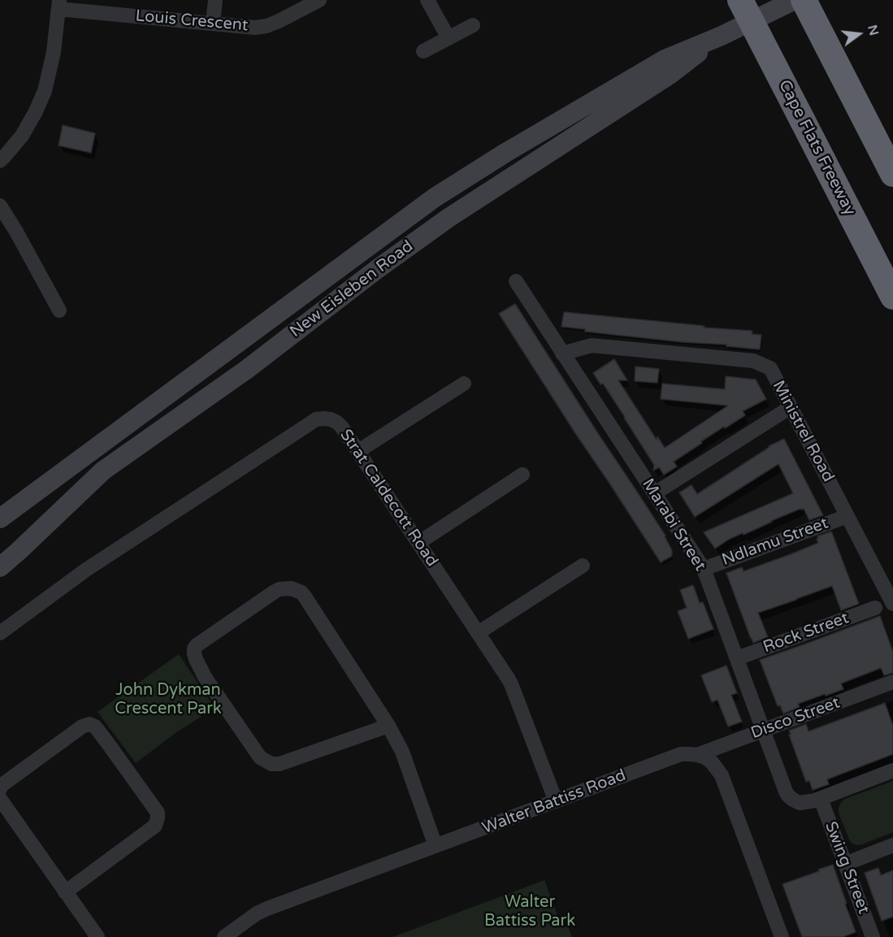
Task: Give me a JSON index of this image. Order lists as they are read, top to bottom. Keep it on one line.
{"streets":{"highway":["Cape Flats Freeway"],"main road":["New Eisleben Road"],"street":["Louis Crescent","Ministrel Road","Strat Caldecott Road","Marabi Street","Ndlamu Street","Rock Street","Disco Street","Walter Battiss Road","Swing Street"]},"crossings":[["Ministrel Road","Marabi Street"],["Ministrel Road","Ndlamu Street"],["Strat Caldecott Road","Walter Battiss Road"],["Marabi Street","Ndlamu Street"],["Marabi Street","Rock Street"],["Marabi Street","Disco Street"],["Marabi Street","Swing Street"],["Disco Street","Walter Battiss Road"]],"parks":["John Dykman Crescent Park","Walter Battiss Park"],"north":"right"}
